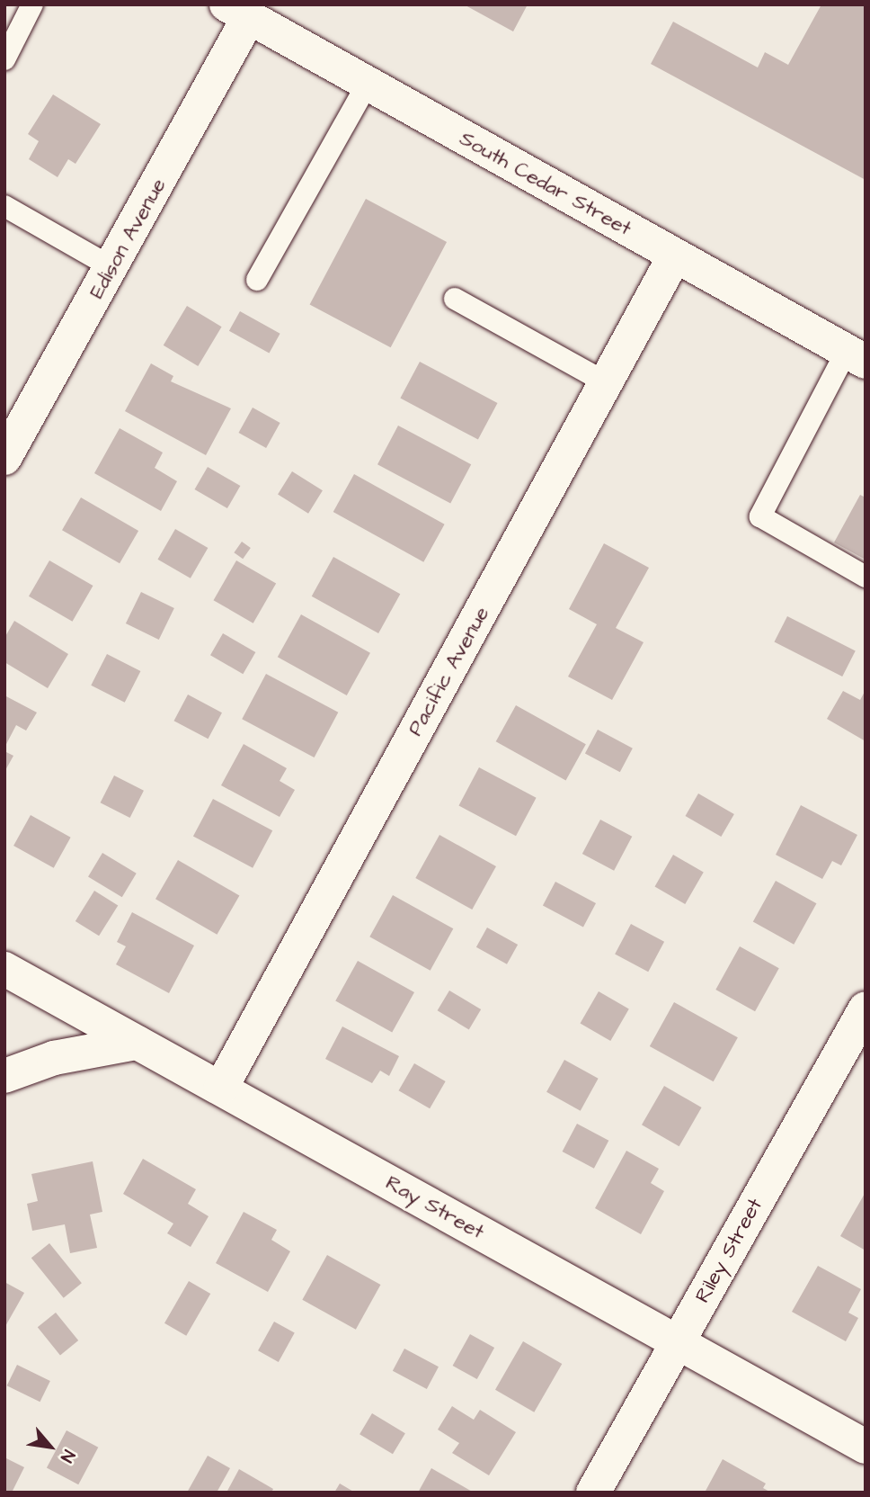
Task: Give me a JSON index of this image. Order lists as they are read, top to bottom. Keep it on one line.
{"streets":{"street":["South Cedar Street","Edison Avenue","Pacific Avenue","Ray Street","Riley Street"]},"crossings":[["South Cedar Street","Edison Avenue"],["South Cedar Street","Pacific Avenue"],["Pacific Avenue","Ray Street"],["Ray Street","Riley Street"]],"north":"bottom right"}
